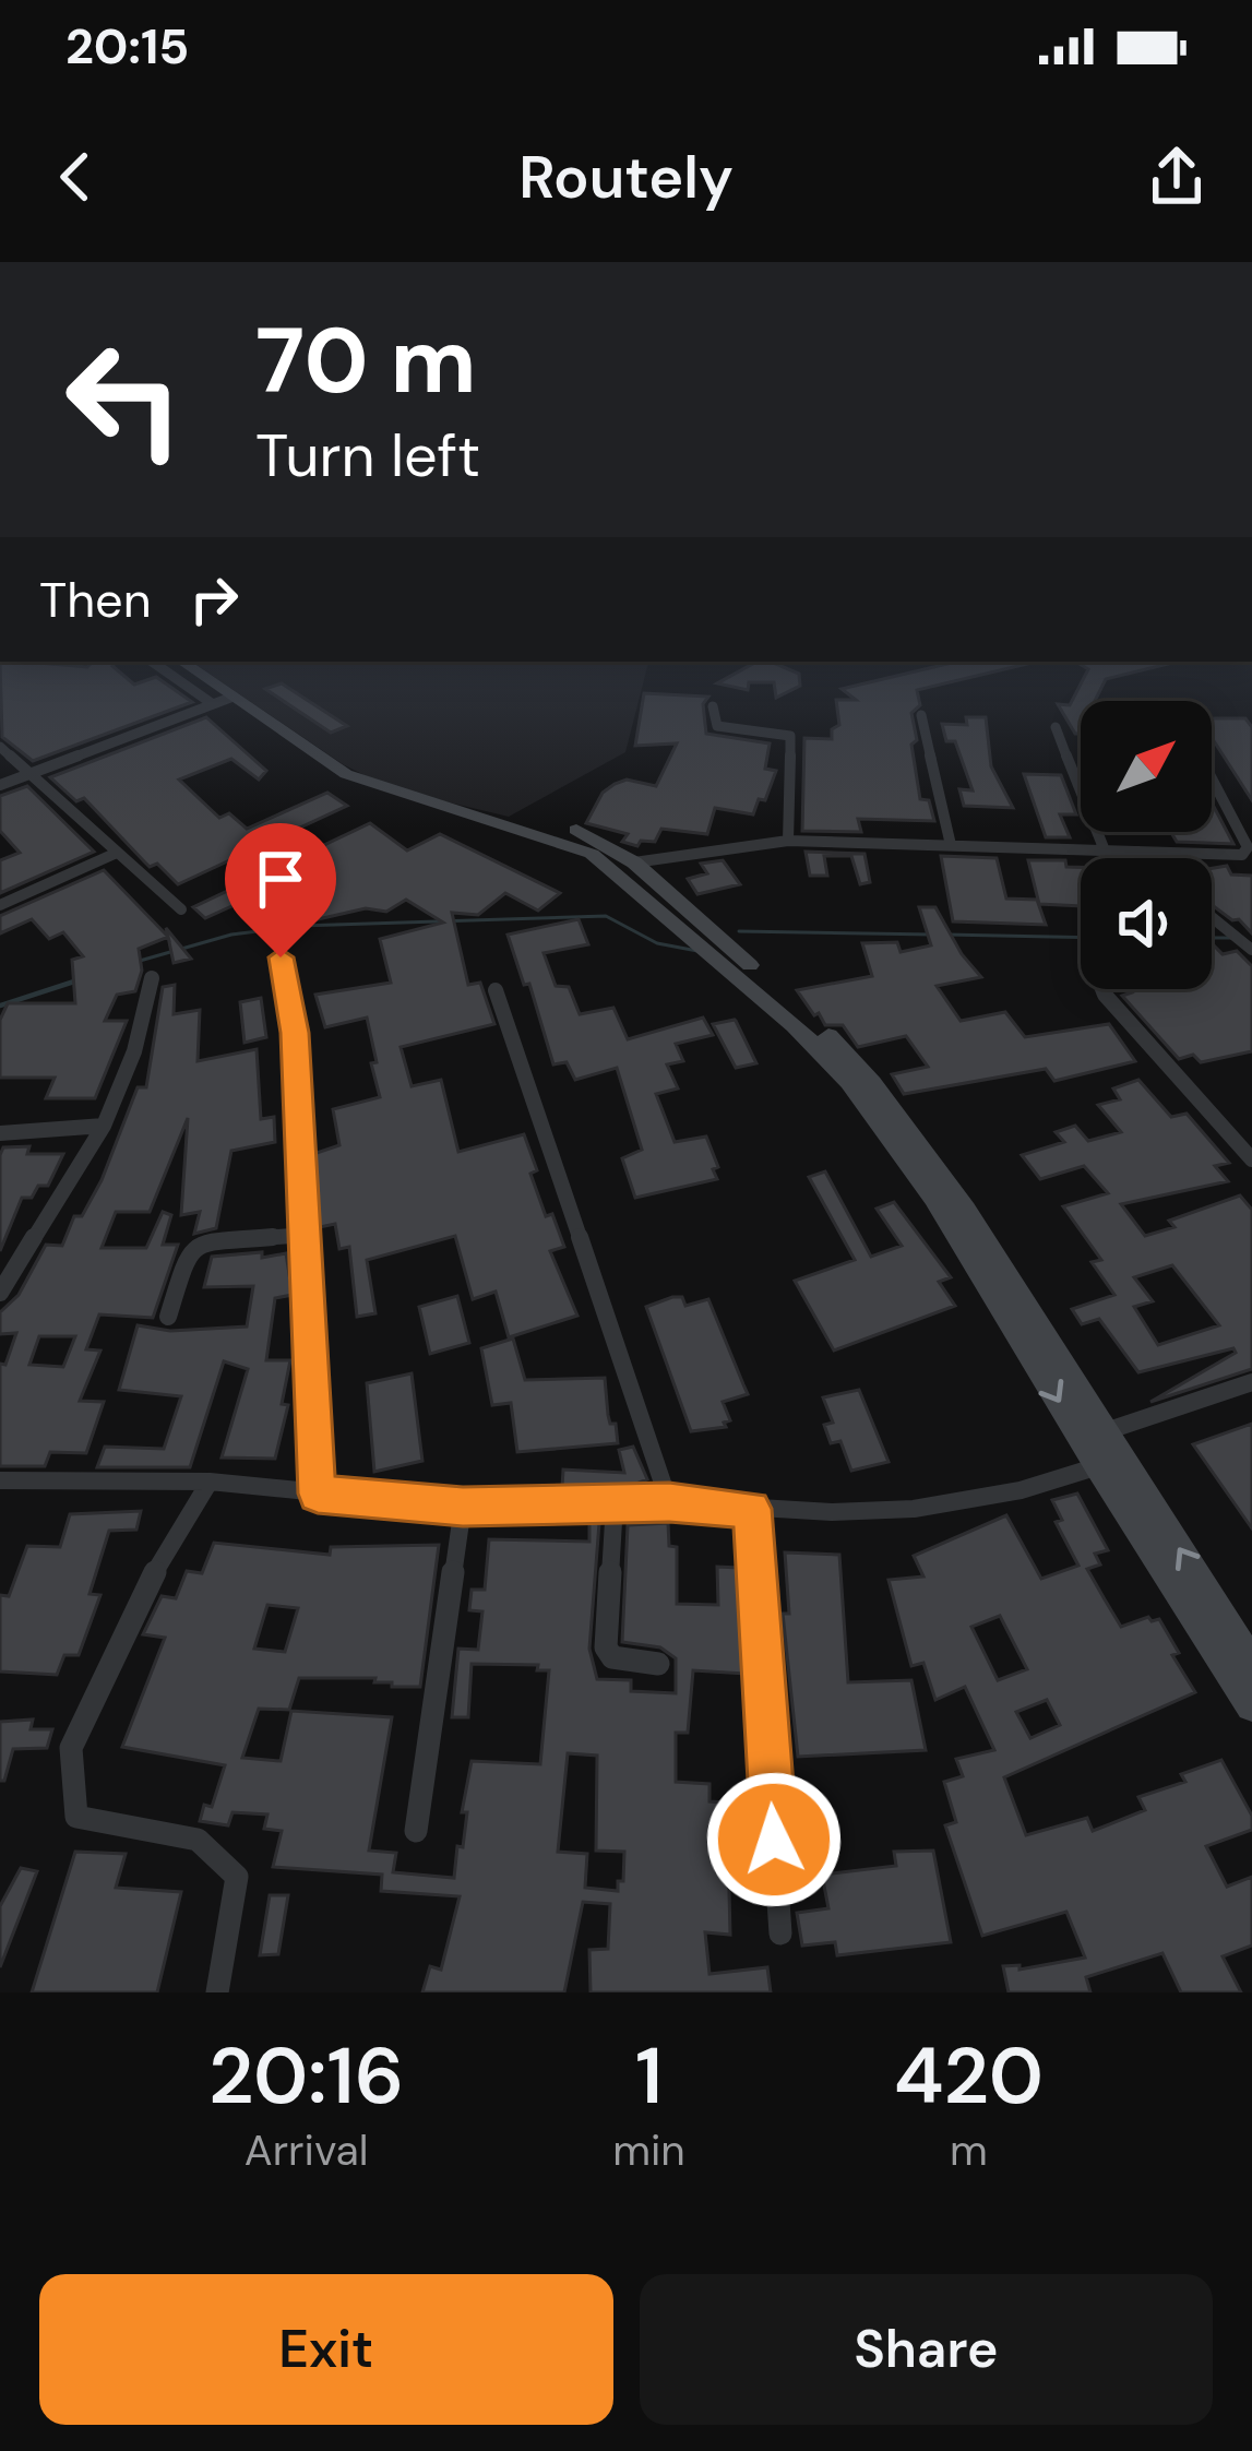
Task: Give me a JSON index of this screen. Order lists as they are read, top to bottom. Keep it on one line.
{"north":"top right","page":{"status":"20:15","header":"Routely","turn":["70 m","Turn left"],"then":"Then","eta":["20:16","Arrival","1","min","420","m"],"buttons":["Exit","Share"]}}
